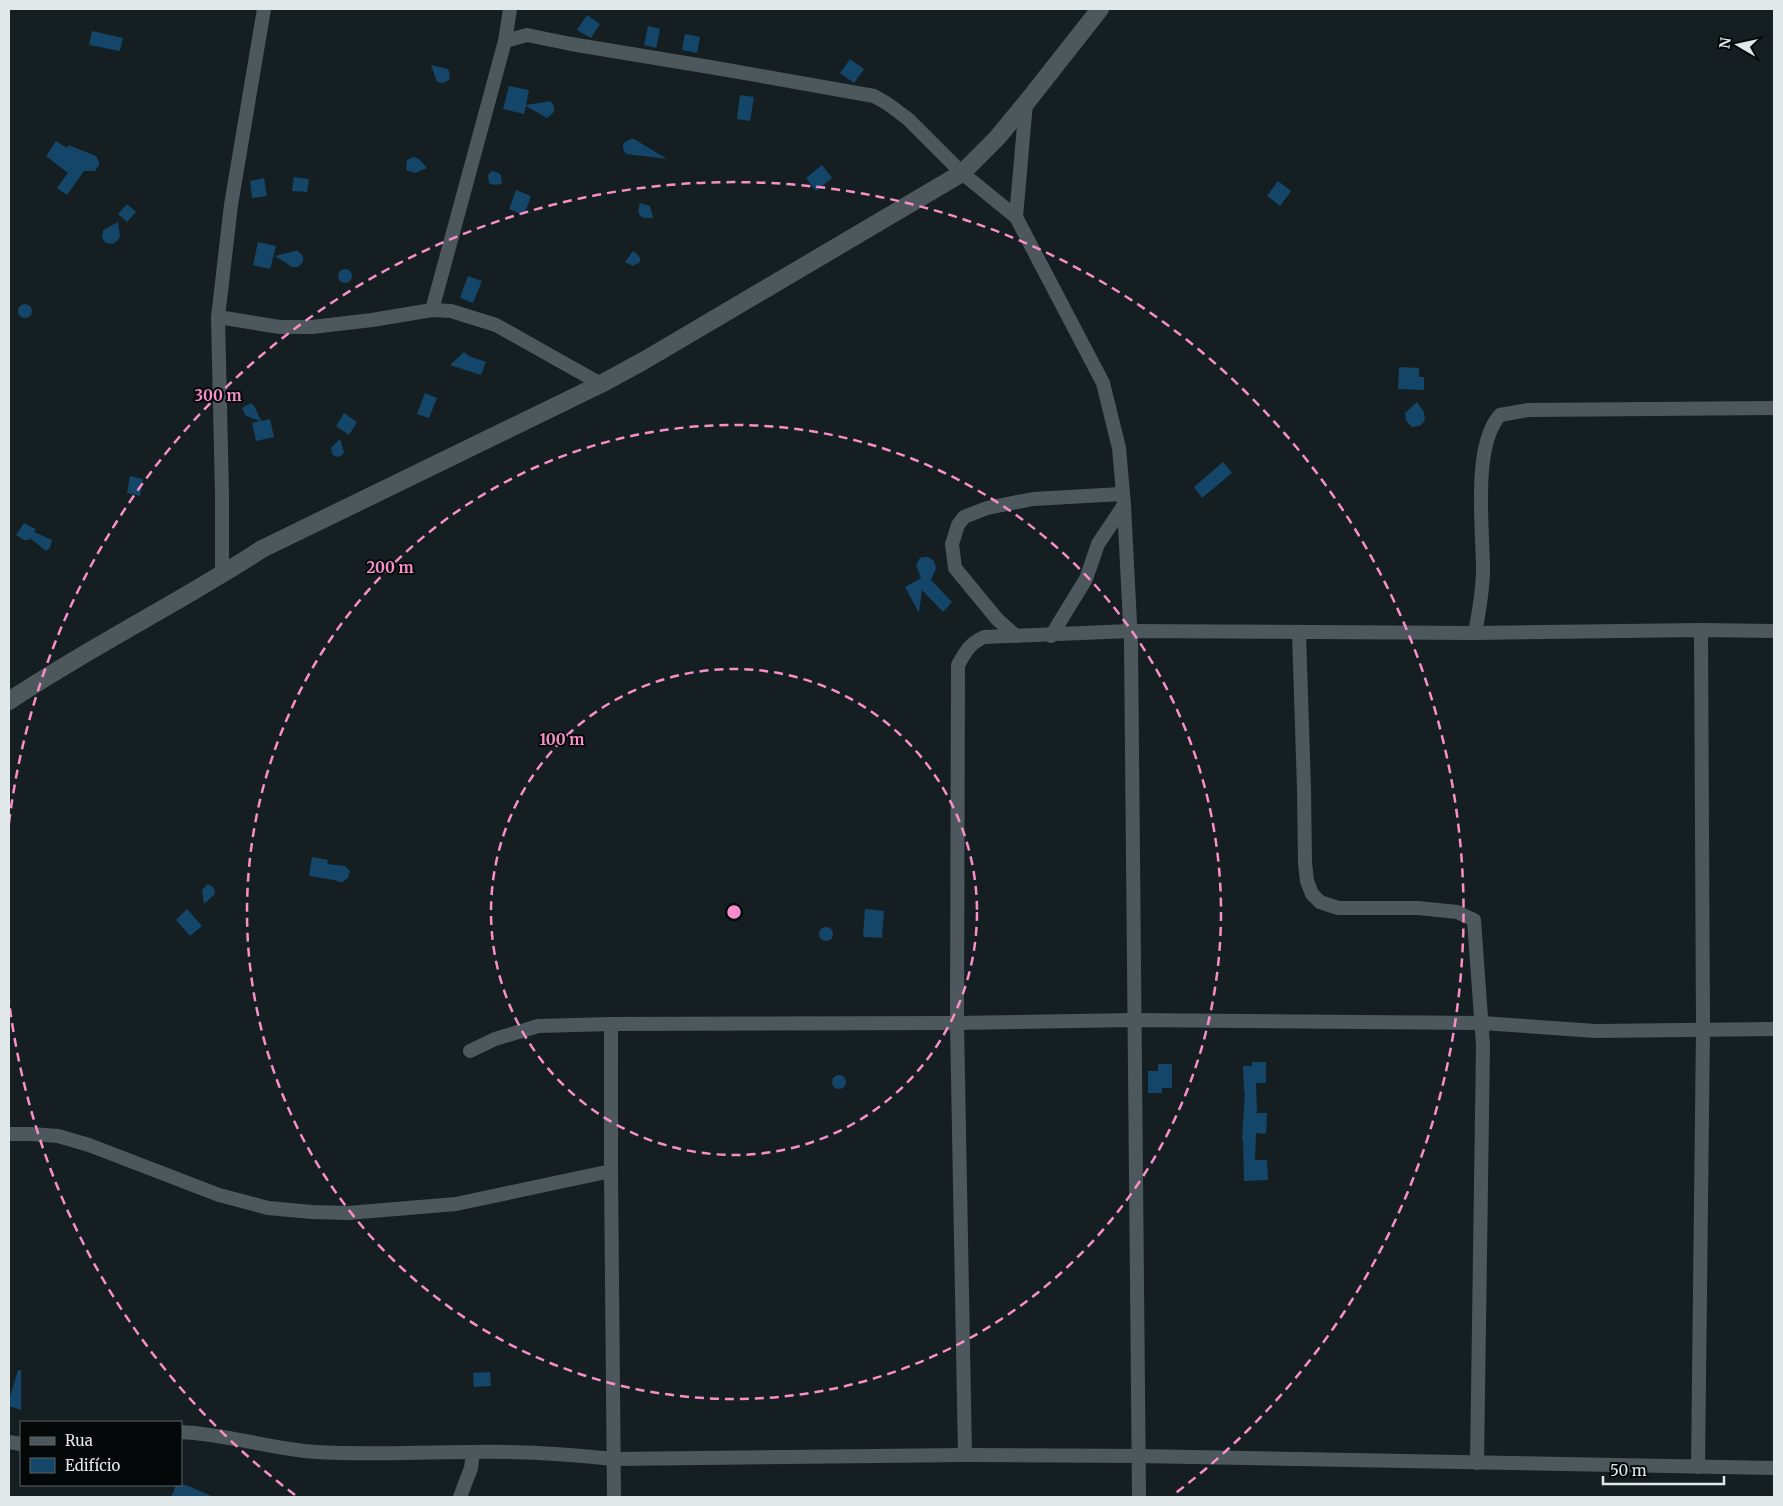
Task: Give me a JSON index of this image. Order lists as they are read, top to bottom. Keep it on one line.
{"legend":["Rua","Edifício"],"scale_bar":"50 m","north":"left","rings":["300 m","200 m","100 m"]}
